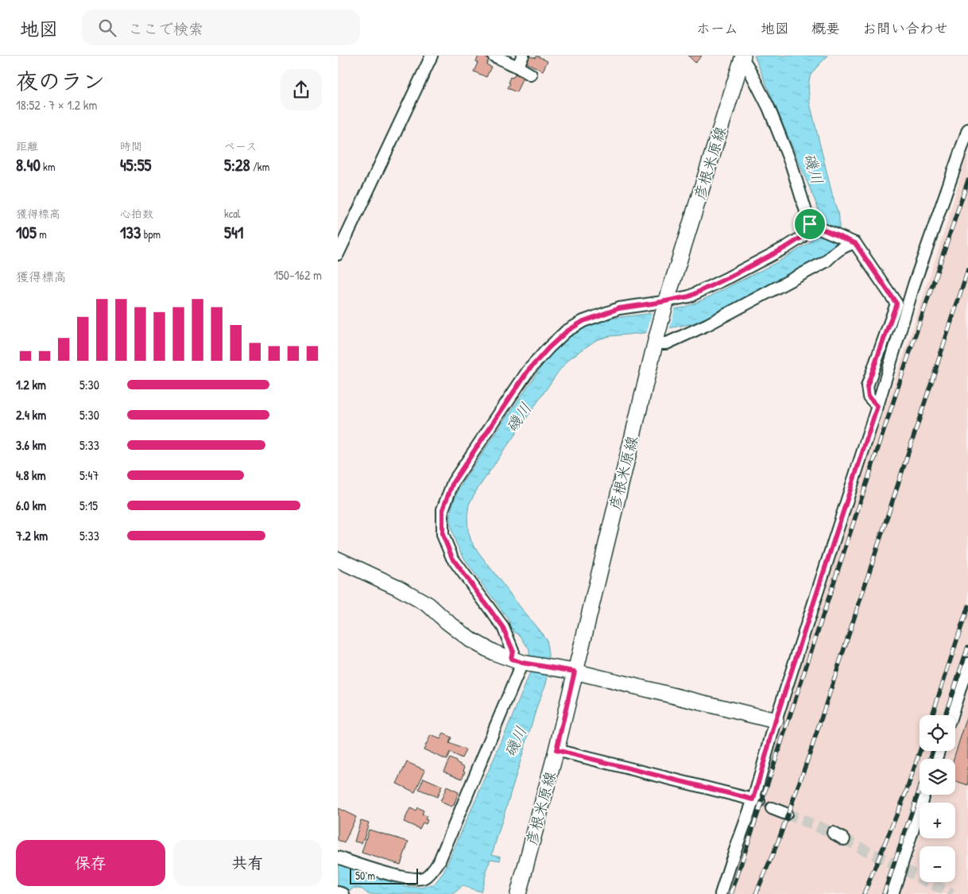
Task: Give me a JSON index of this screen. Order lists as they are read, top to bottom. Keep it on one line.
{"streets":{"main road":["彦根米原線"]},"water":["磯川"],"scale_bar":"50 m","page":{"header":"地図","search":"ここで検索","nav":["ホーム","地図","概要","お問い合わせ"],"heading":["夜のラン","18:52 · 7 × 1.2 km"],"stats":[["距離","8.40 km"],["時間","45:55"],["ペース","5:28 /km"],["獲得標高","105 m"],["心拍数","133 bpm"],["kcal","541"]],"chart":["獲得標高","150–162 m"],"list":[{"name":"1.2 km","note":"5:30"},{"name":"2.4 km","note":"5:30"},{"name":"3.6 km","note":"5:33"},{"name":"4.8 km","note":"5:47"},{"name":"6.0 km","note":"5:15"},{"name":"7.2 km","note":"5:33"}],"map_buttons":["+","−"],"buttons":["保存","共有"],"scale":"50 m"}}
